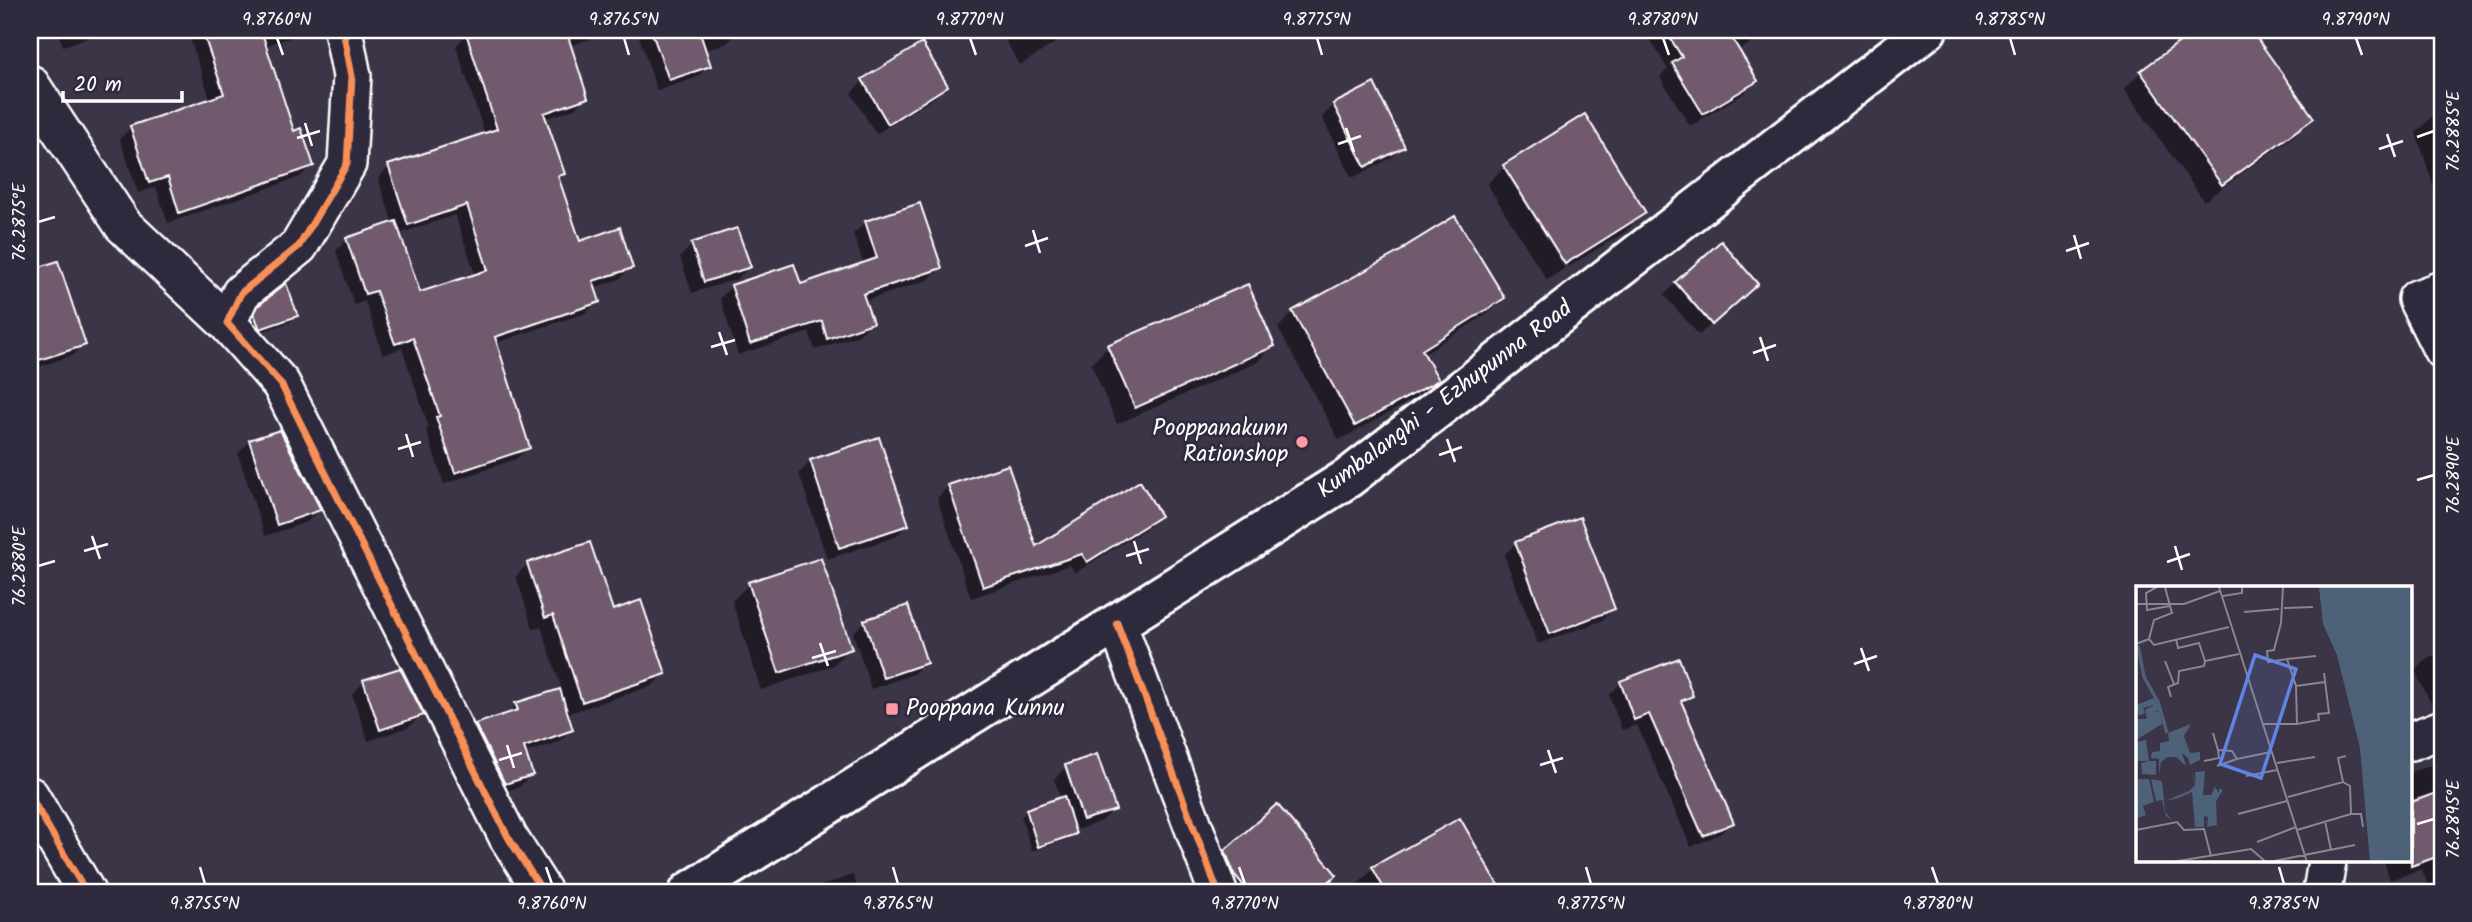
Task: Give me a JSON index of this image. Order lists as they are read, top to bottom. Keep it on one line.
{"streets":{"main road":["Kumbalanghi - Ezhupunna Road"]},"places":{"other":["Pooppanakunn Rationshop"],"transit":["Pooppana Kunnu"]},"scale_bar":"20 m","coordinates":["9.8760°N","9.8765°N","9.8770°N","9.8775°N","9.8780°N","9.8785°N","9.8790°N","76.2885°E","76.2875°E","76.2890°E","76.2880°E","76.2895°E","9.8755°N"]}
